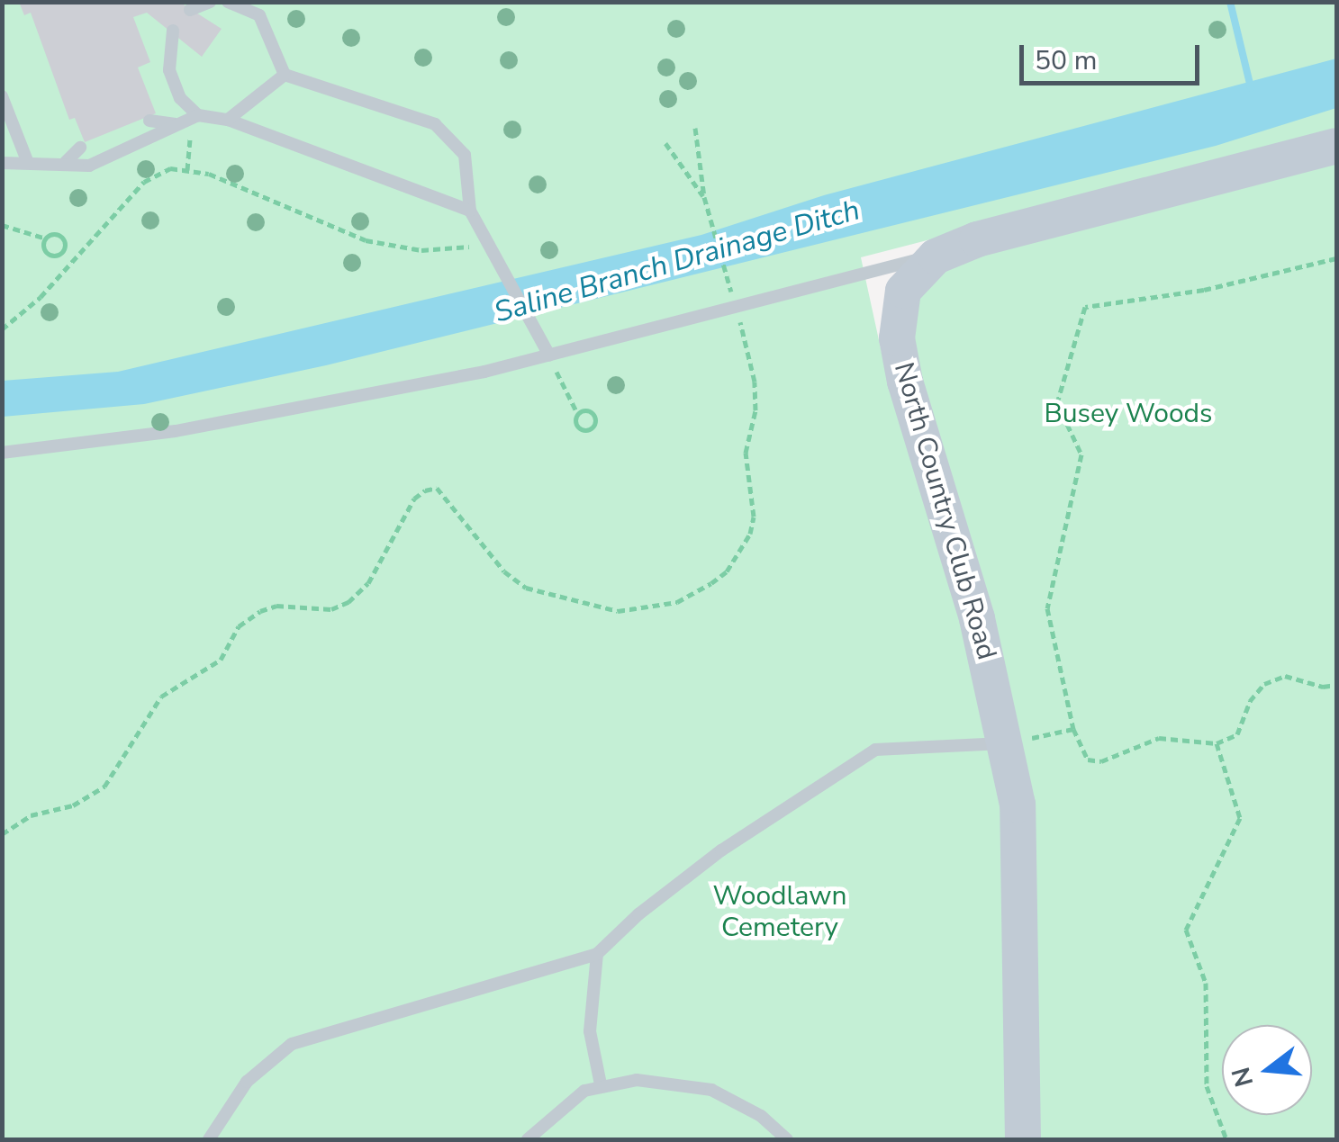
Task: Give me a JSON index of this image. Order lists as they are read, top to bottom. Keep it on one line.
{"streets":{"street":["North Country Club Road"]},"water":["Saline Branch Drainage Ditch"],"parks":["Busey Woods","Woodlawn Cemetery"],"scale_bar":"50 m","north":"left"}
